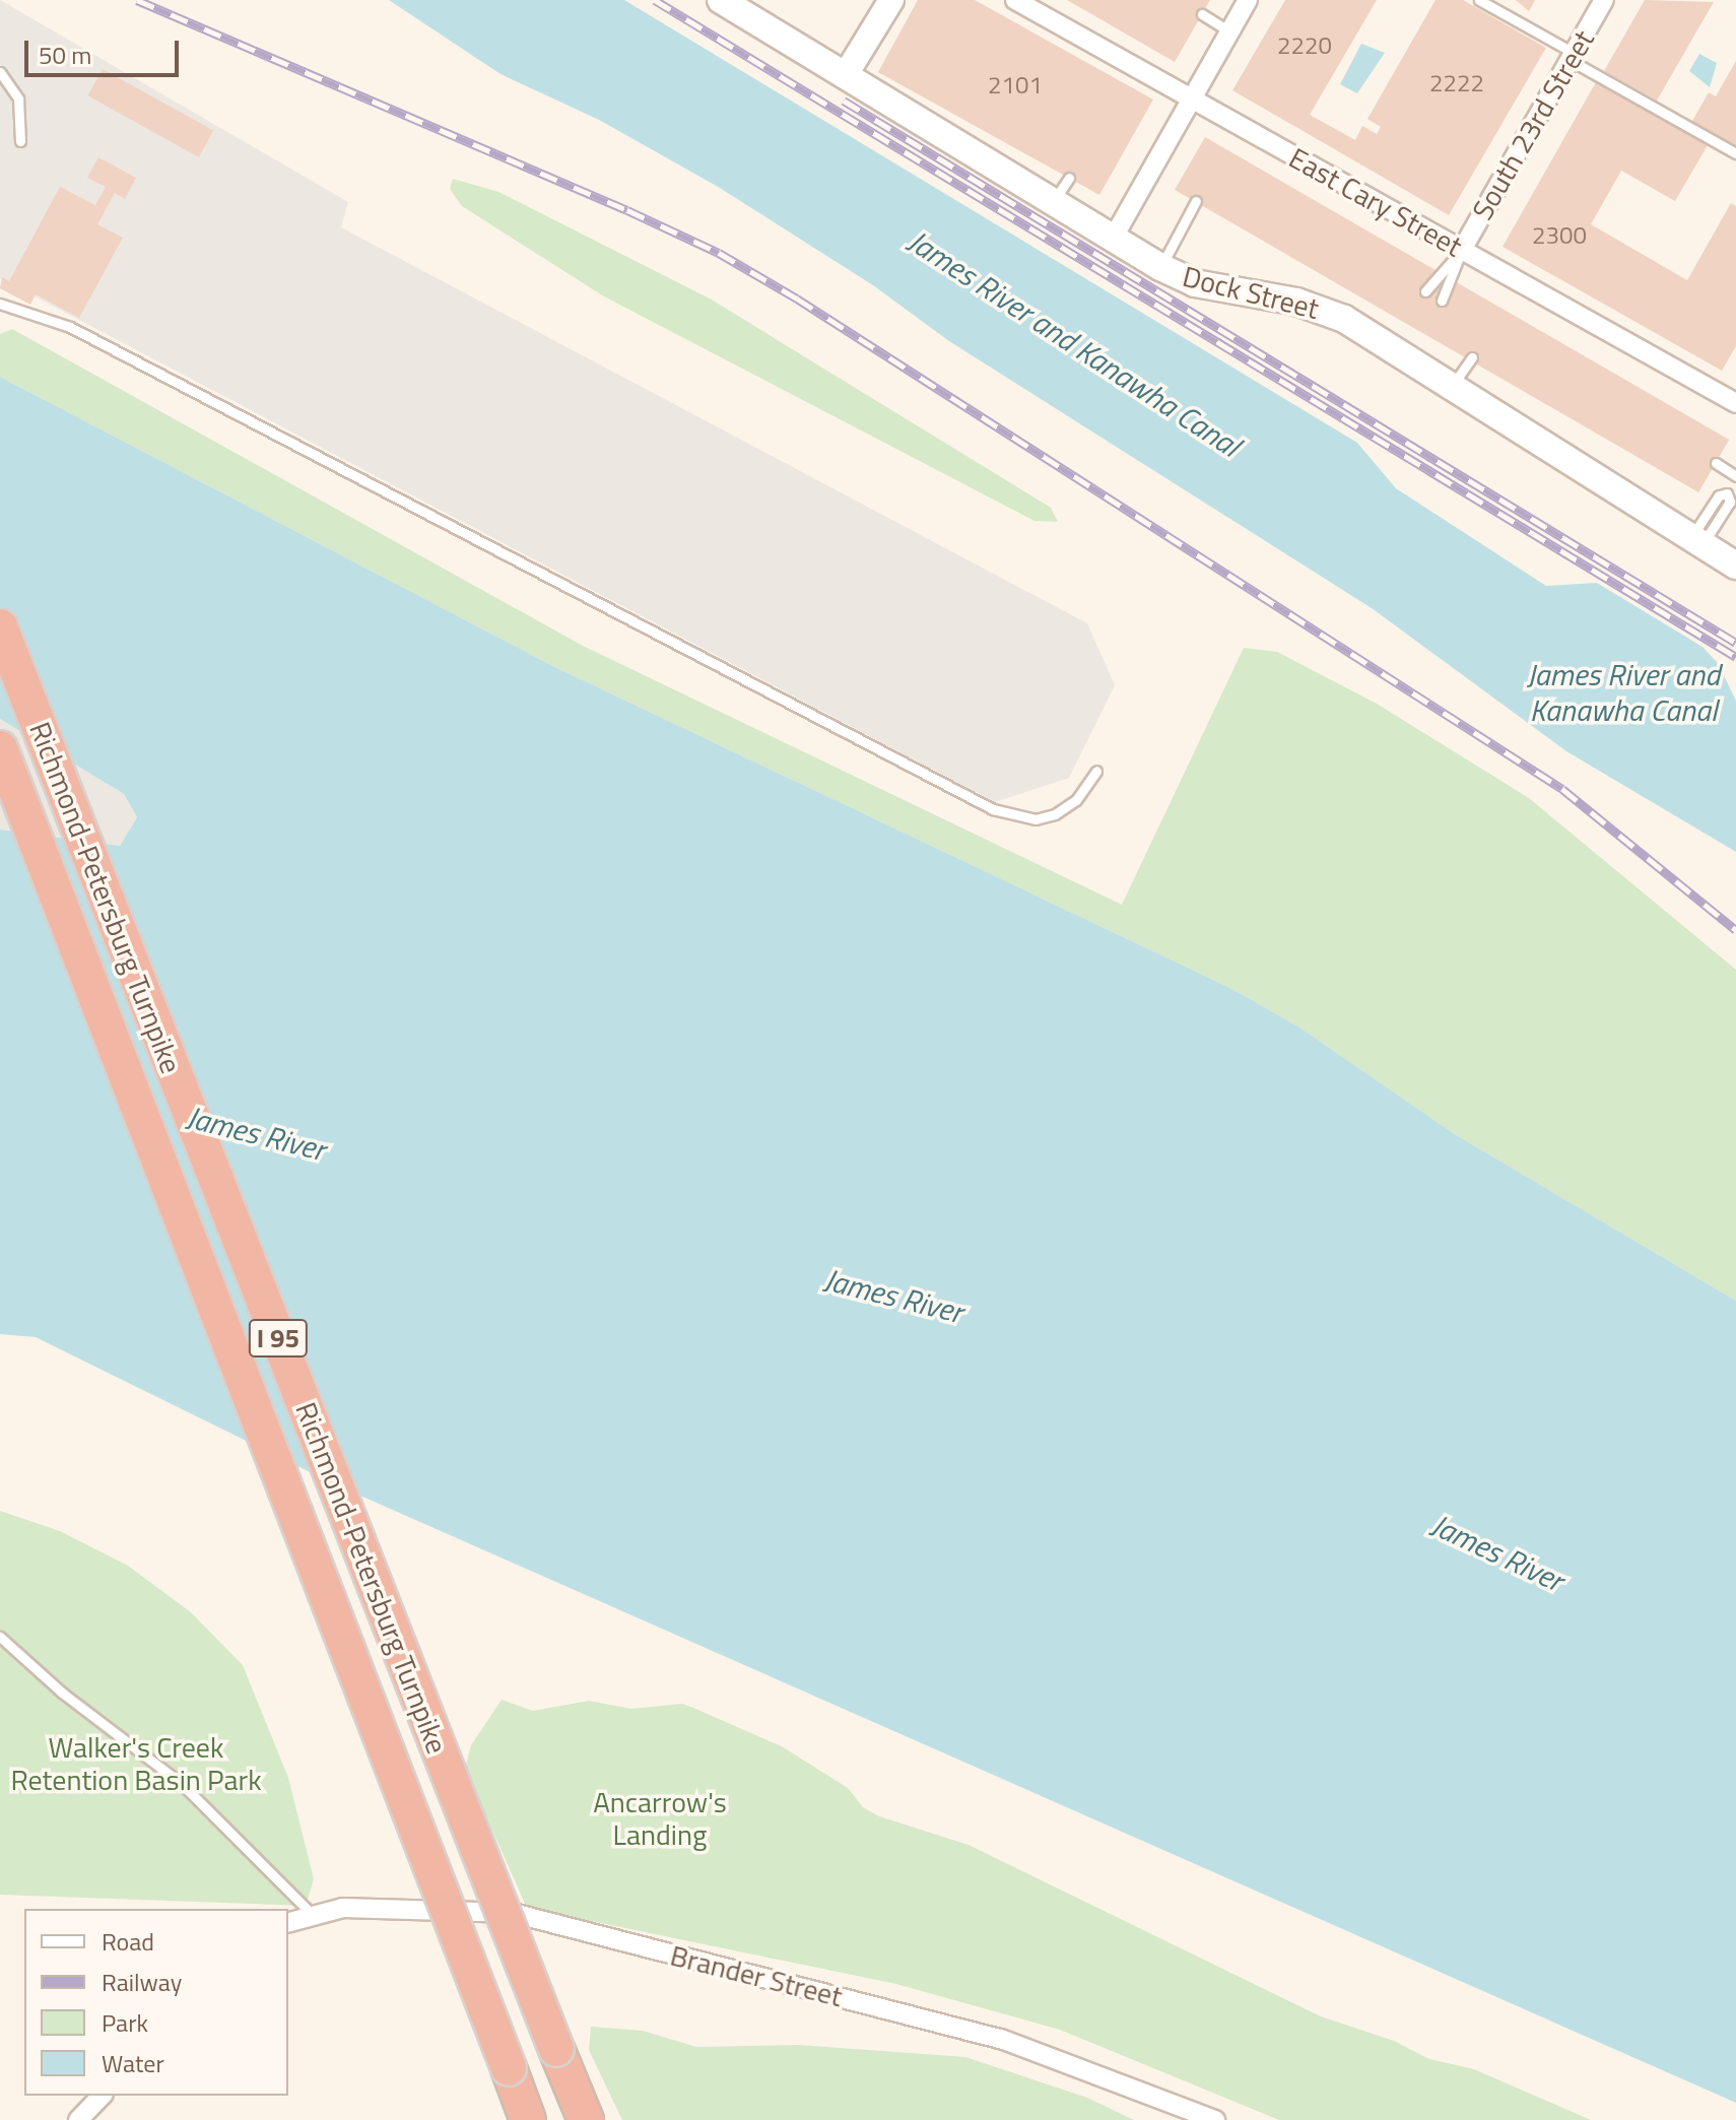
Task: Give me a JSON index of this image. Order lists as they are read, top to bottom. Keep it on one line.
{"streets":{"highway":["Richmond-Petersburg Turnpike","I 95"],"main road":["Dock Street"],"street":["South 23rd Street","East Cary Street","Brander Street"]},"crossings":[["South 23rd Street","East Cary Street"]],"water":["James River and Kanawha Canal","James River"],"parks":["Walker's Creek Retention Basin Park","Ancarrow's Landing"],"house_numbers":["2220","2222","2101","2300"],"legend":["Road","Railway","Park","Water"],"scale_bar":"50 m"}
